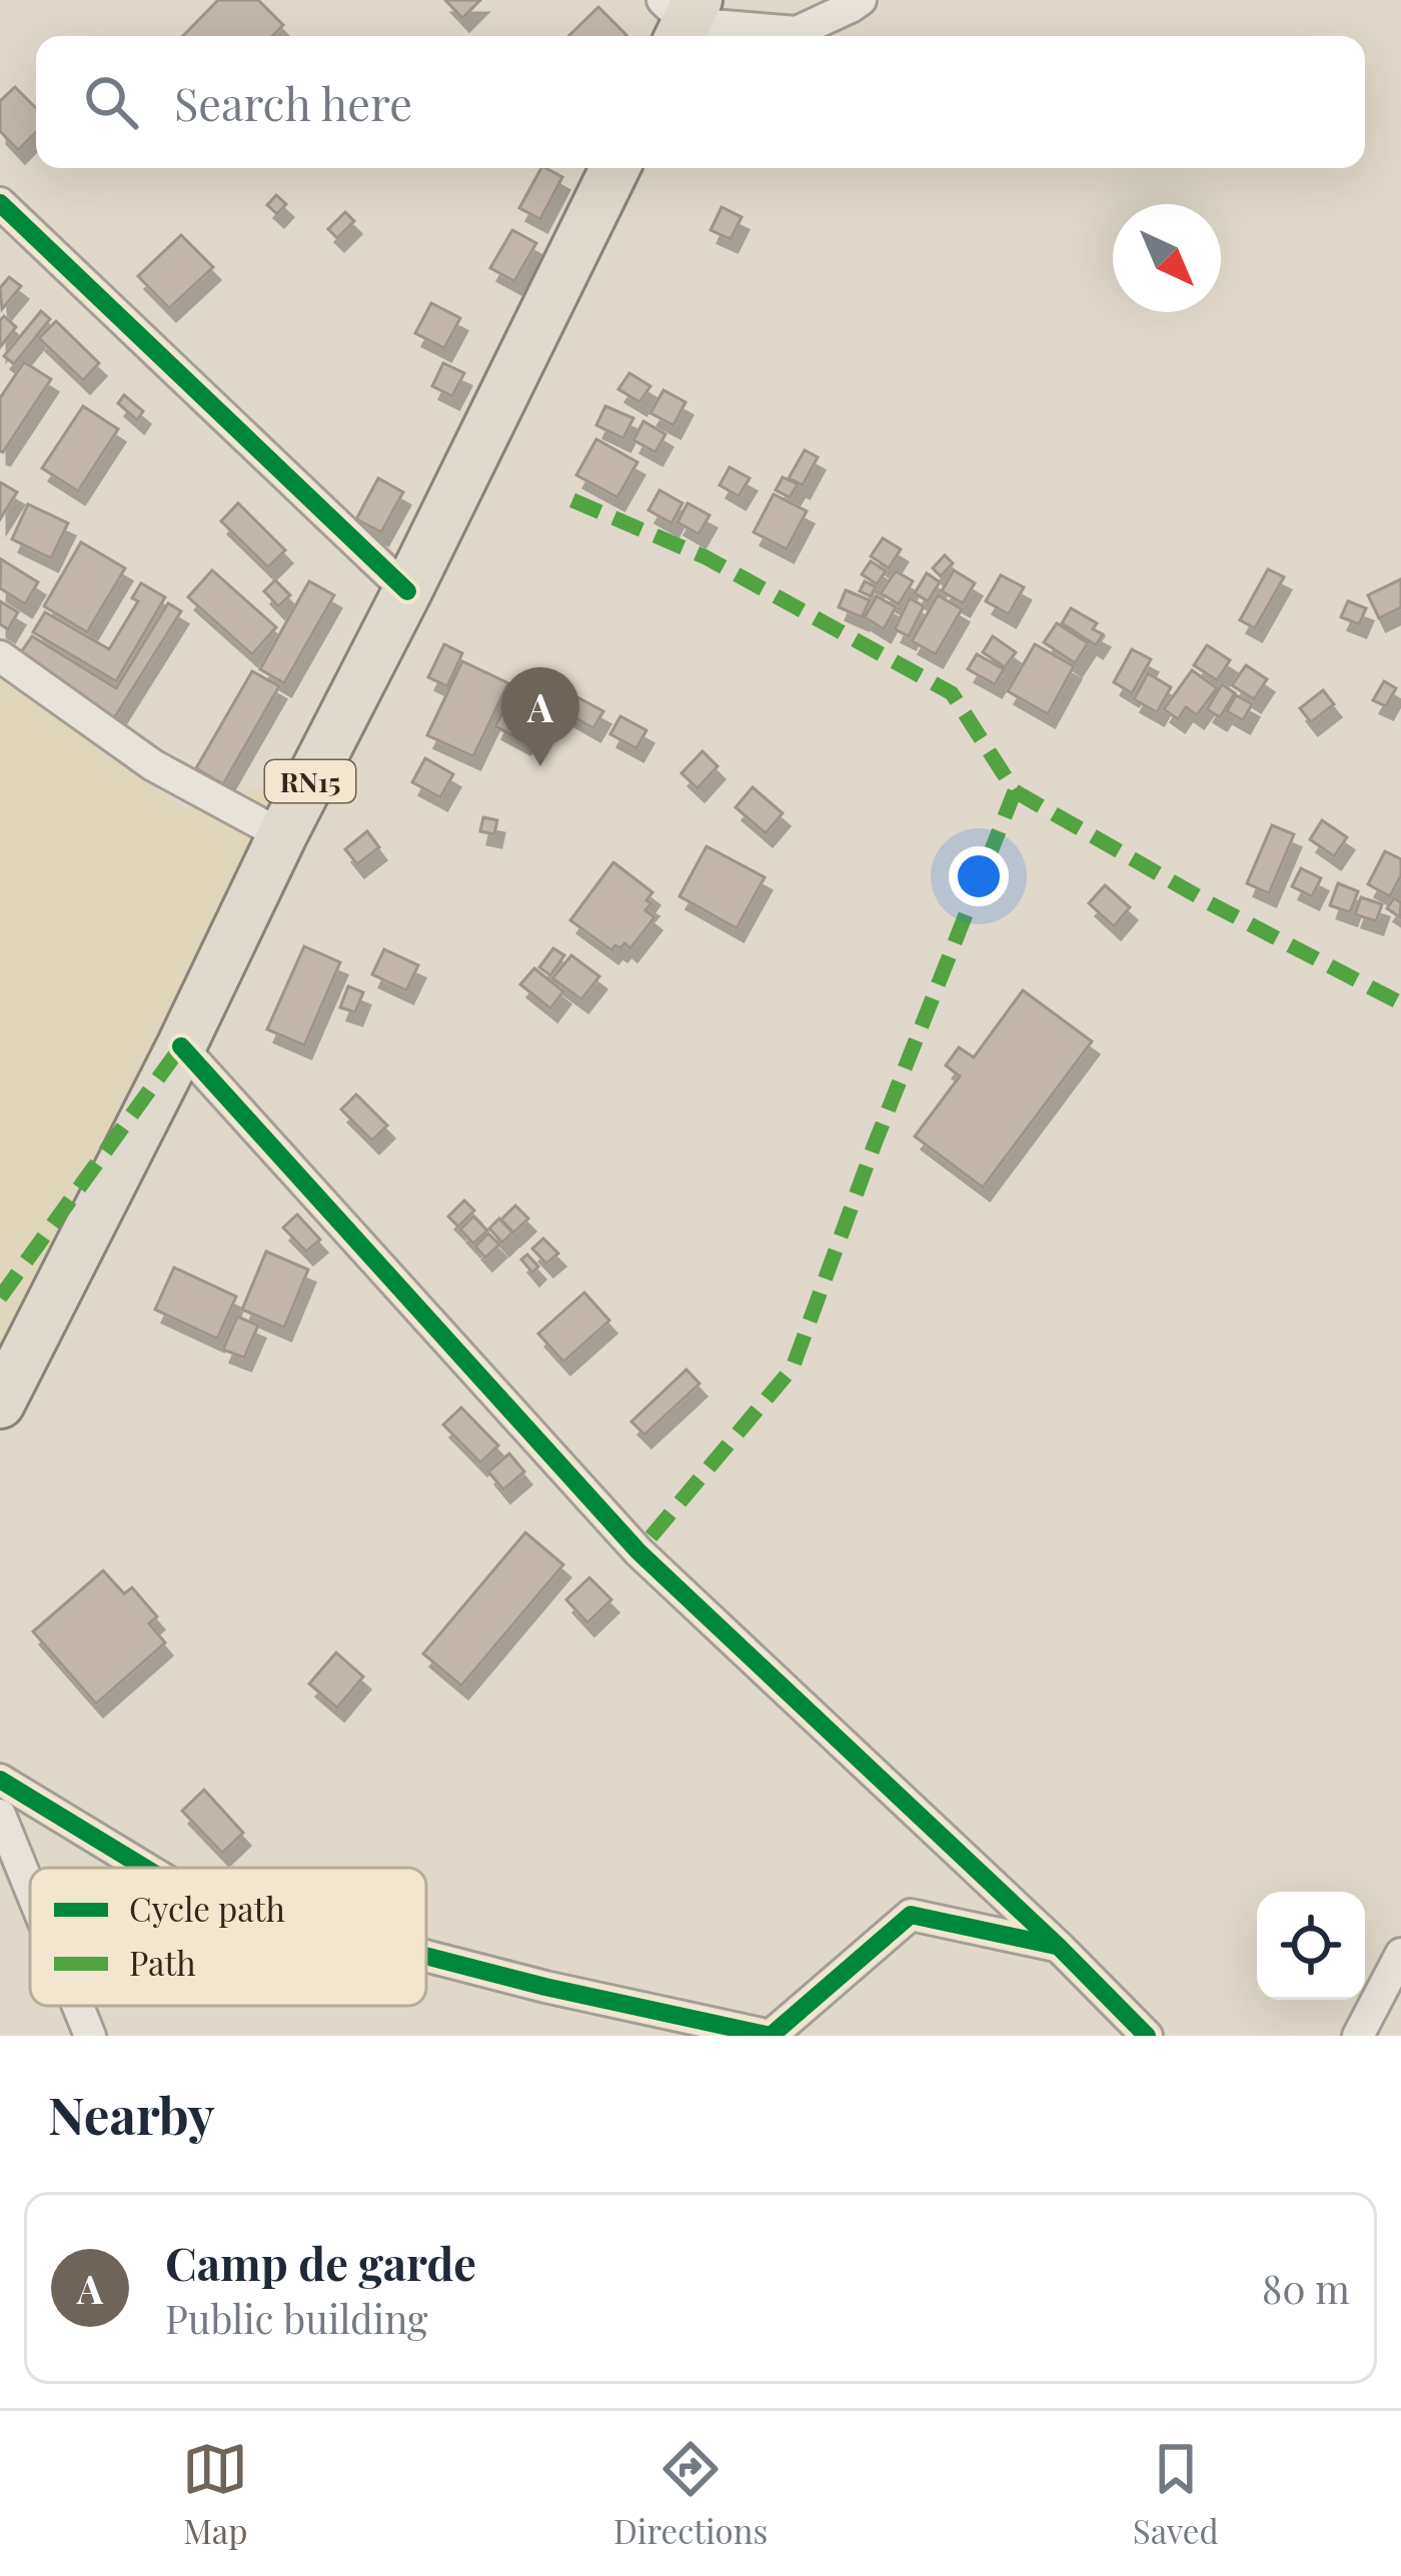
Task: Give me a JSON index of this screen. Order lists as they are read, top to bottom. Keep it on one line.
{"streets":{"main road":["RN15"]},"legend":["Cycle path","Path"],"north":"bottom right","page":{"search":"Search here","pins":"A","heading":"Nearby","list":[{"mark":"A","name":"Camp de garde","note":"Public building","value":"80 m"}],"nav":["Map","Directions","Saved"]}}
